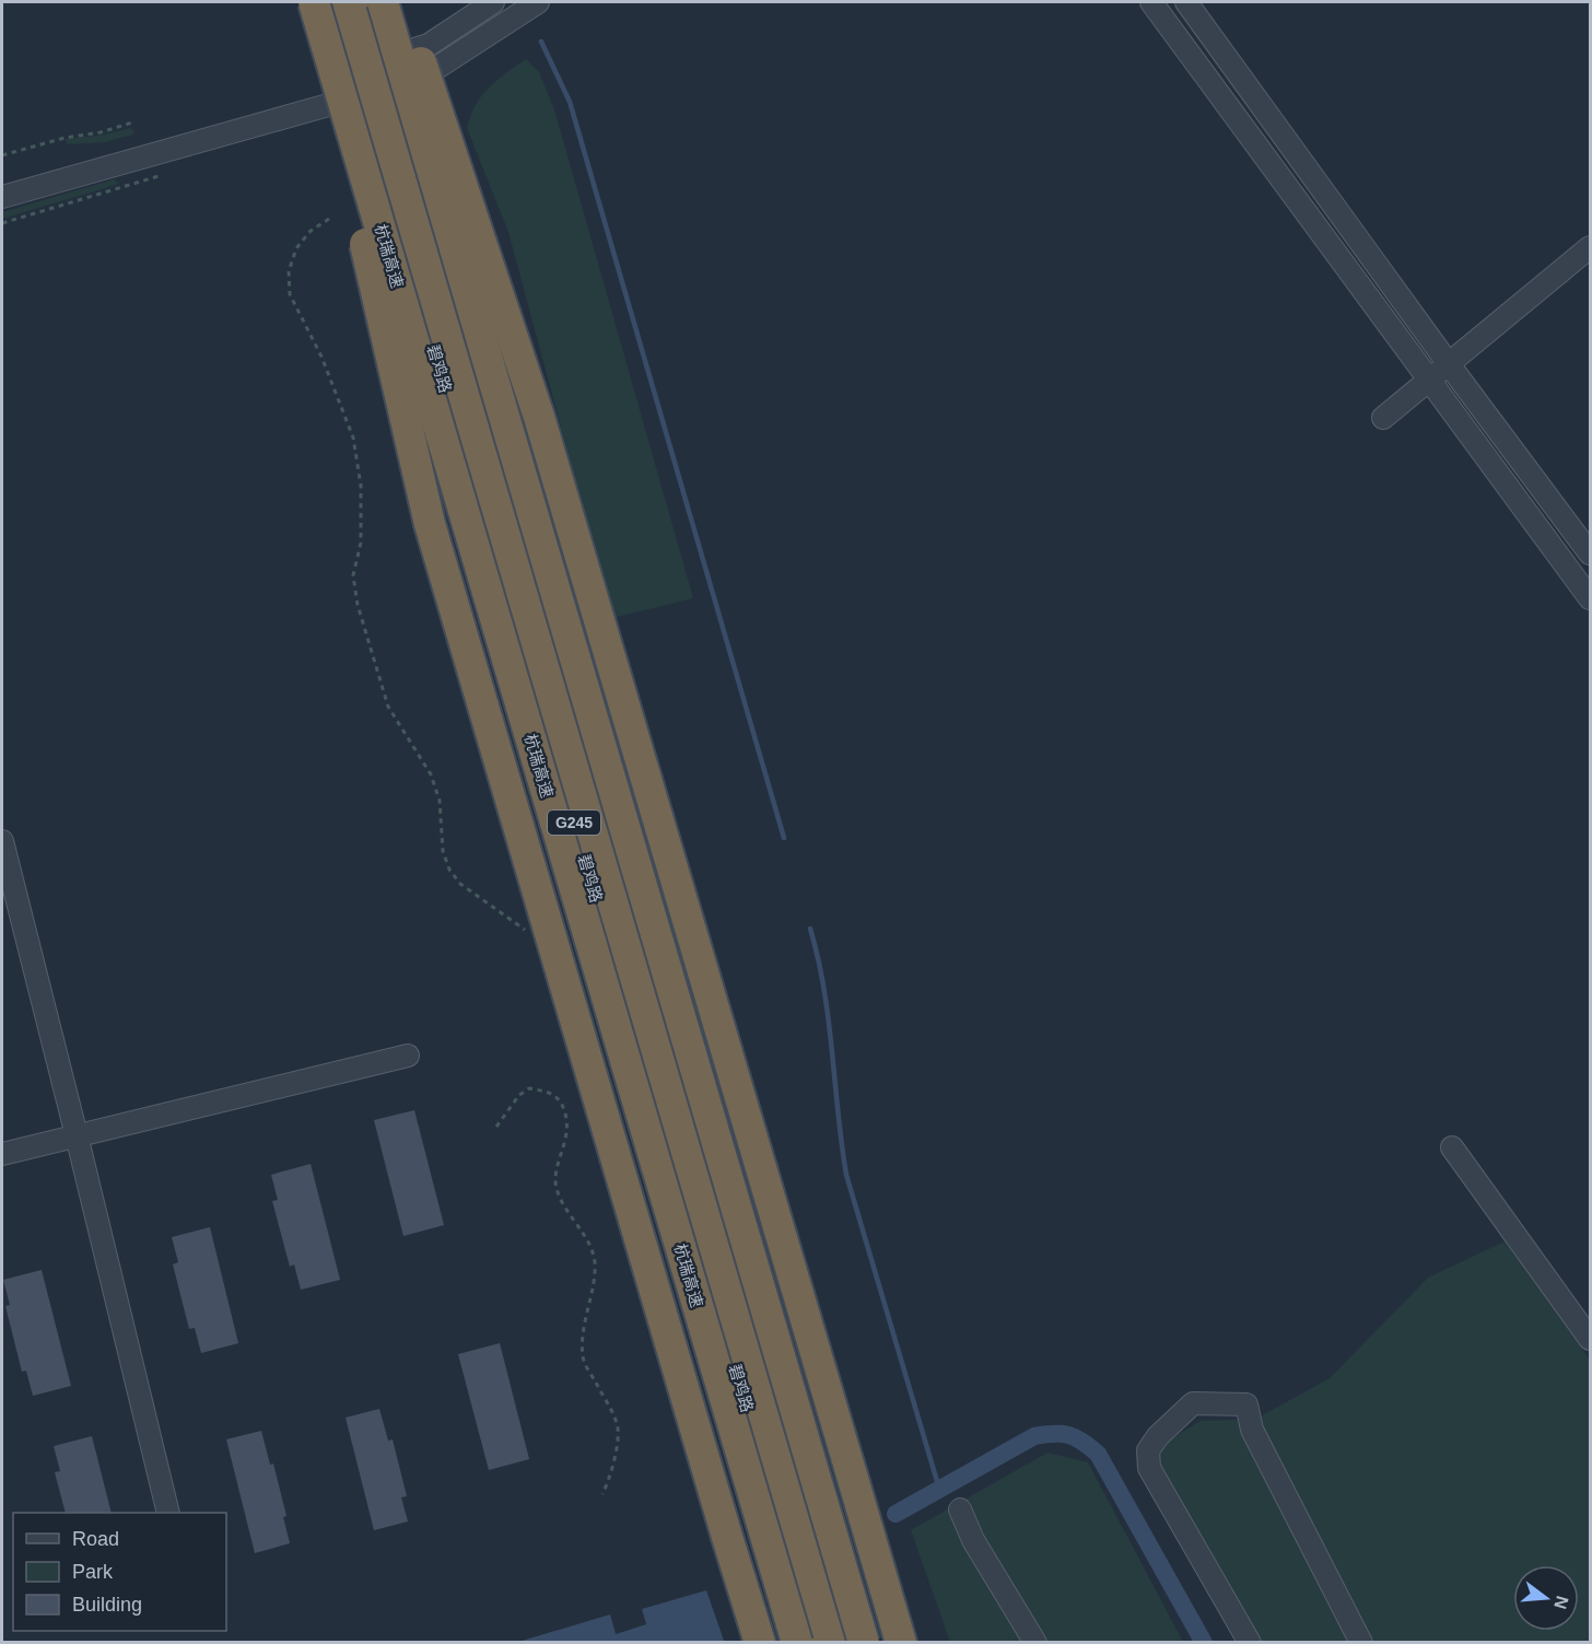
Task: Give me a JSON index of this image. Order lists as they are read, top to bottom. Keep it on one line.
{"streets":{"highway":["杭瑞高速","碧鸡路","G245"]},"legend":["Road","Park","Building"],"north":"right"}
